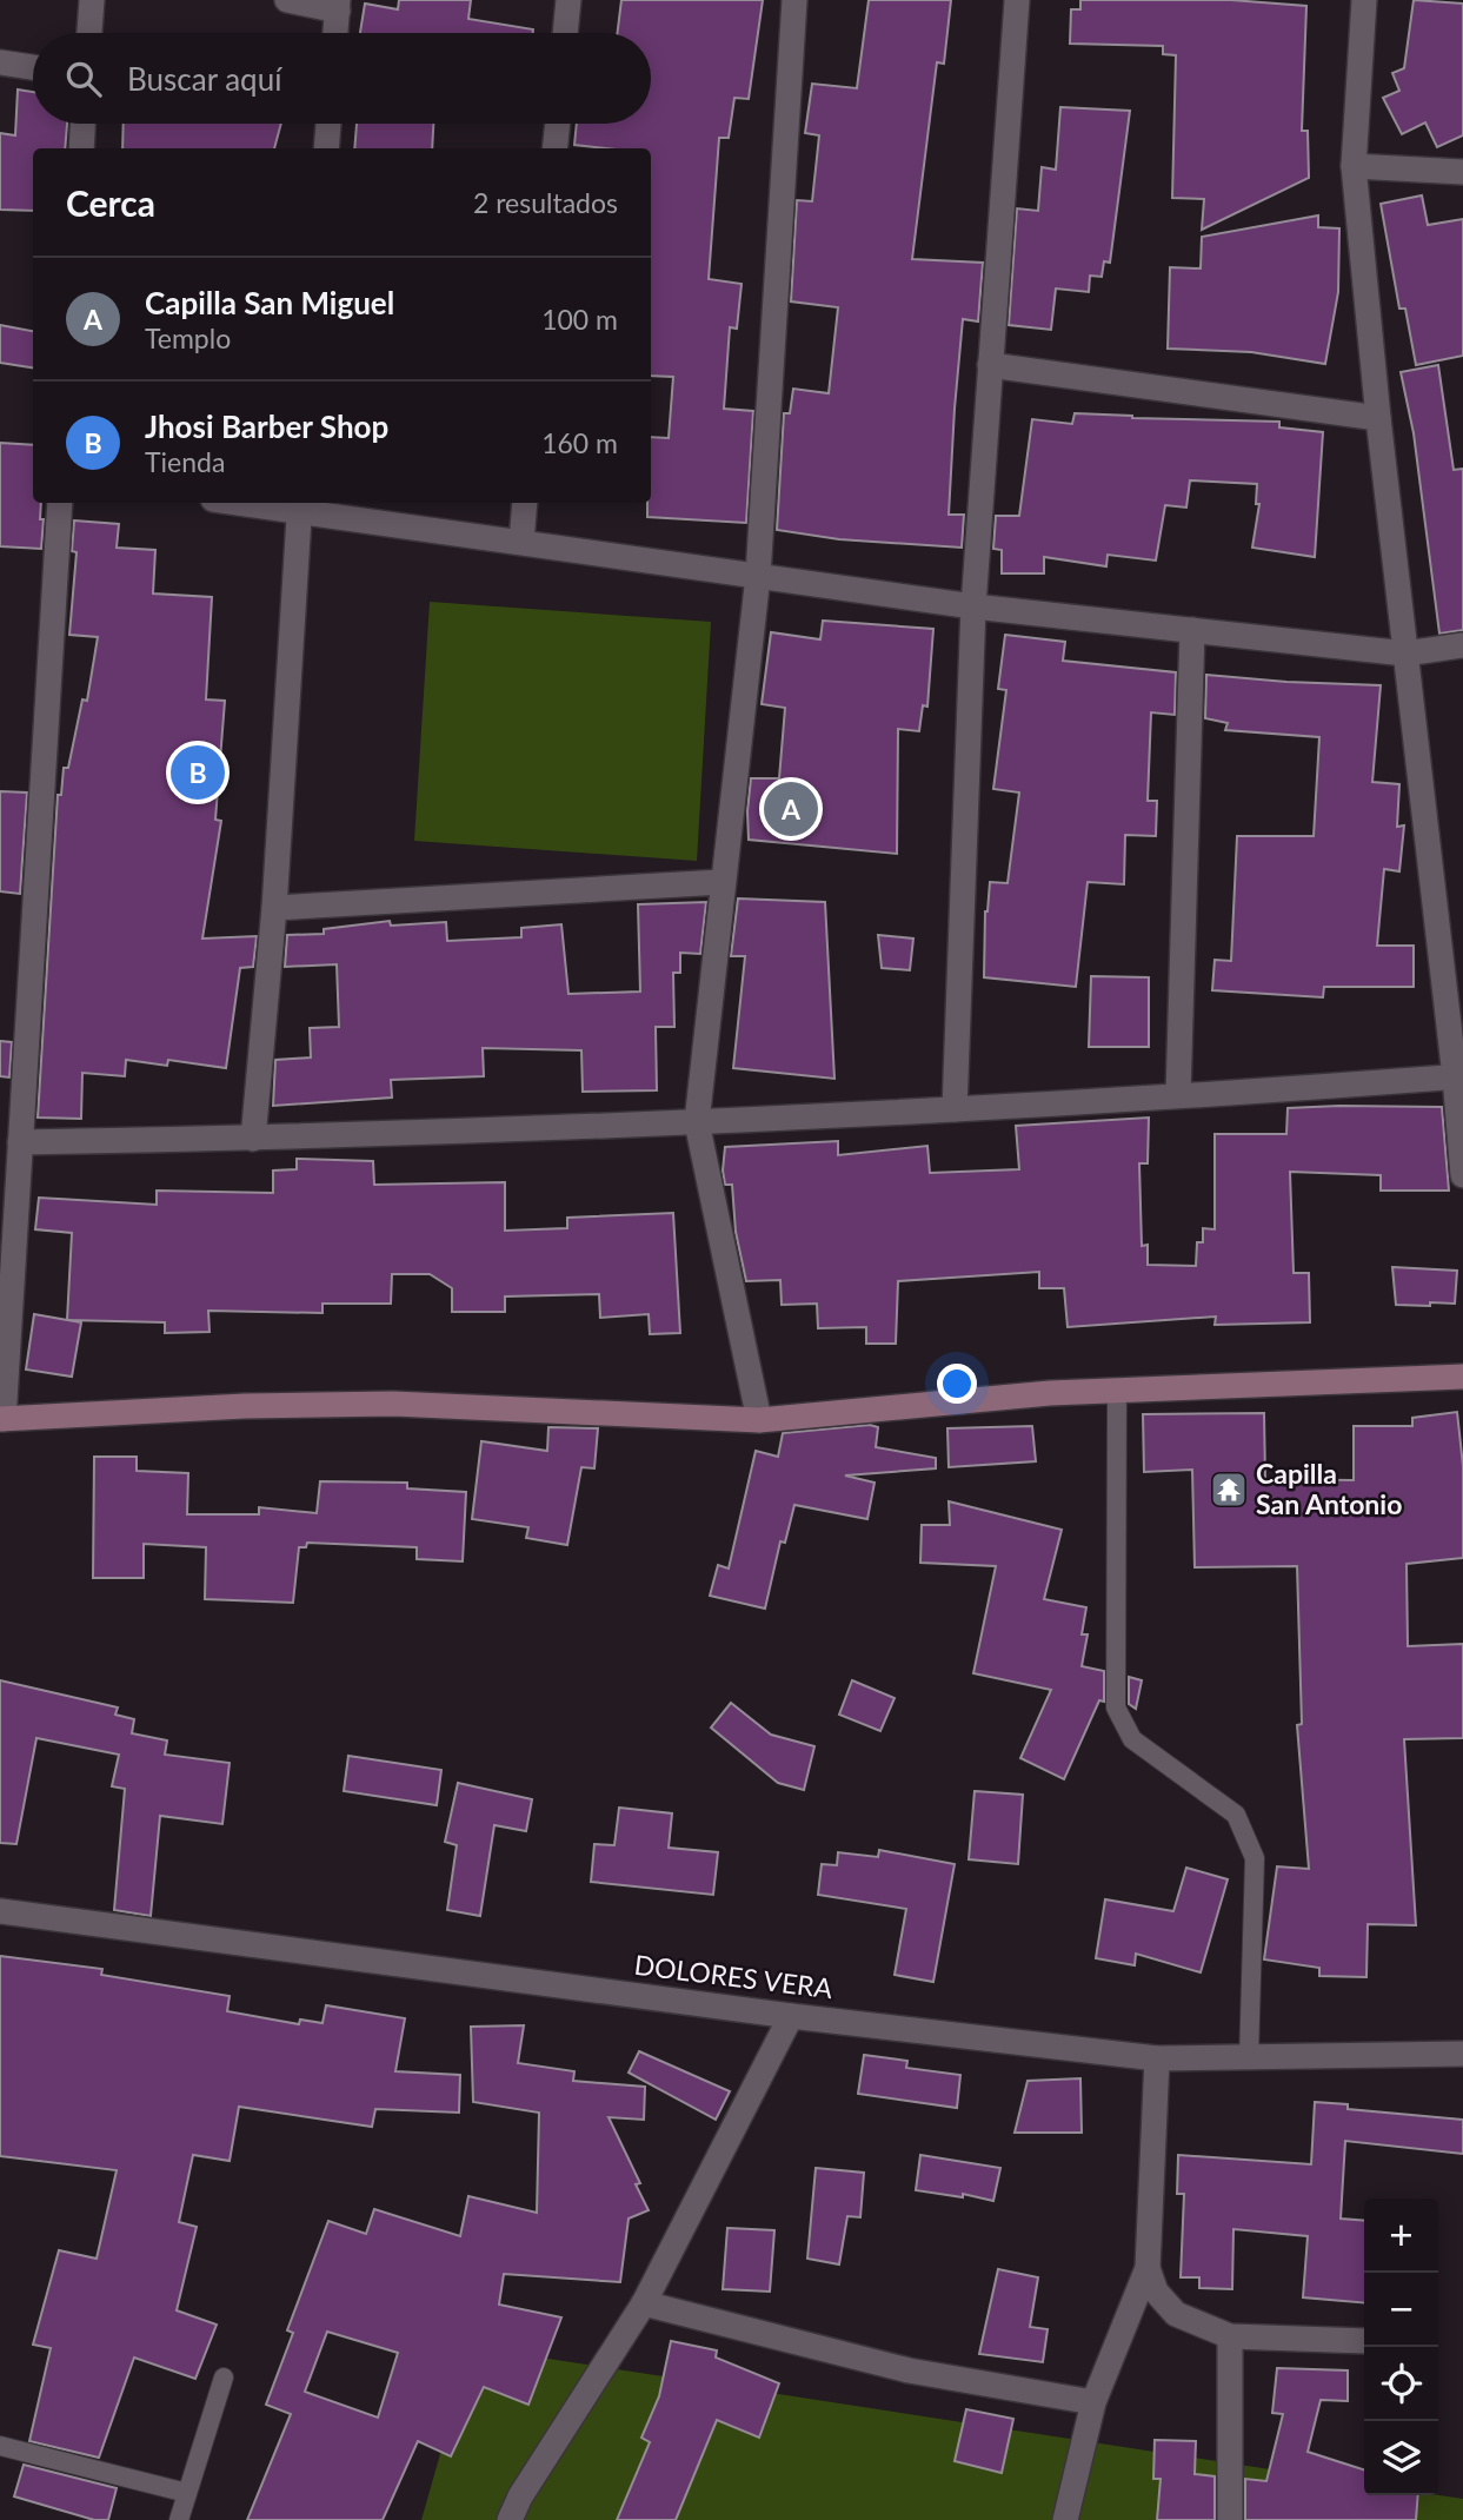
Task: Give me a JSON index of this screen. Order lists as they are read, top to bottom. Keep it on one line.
{"streets":{"street":["DOLORES VERA"]},"places":{"temple":["Capilla San Antonio"]},"page":{"search":"Buscar aquí","heading":["Cerca","2 resultados"],"list":[{"mark":"A","name":"Capilla San Miguel","note":"Templo","value":"100 m"},{"mark":"B","name":"Jhosi Barber Shop","note":"Tienda","value":"160 m"}],"pins":["B","A"],"map_buttons":["+","−"]}}
